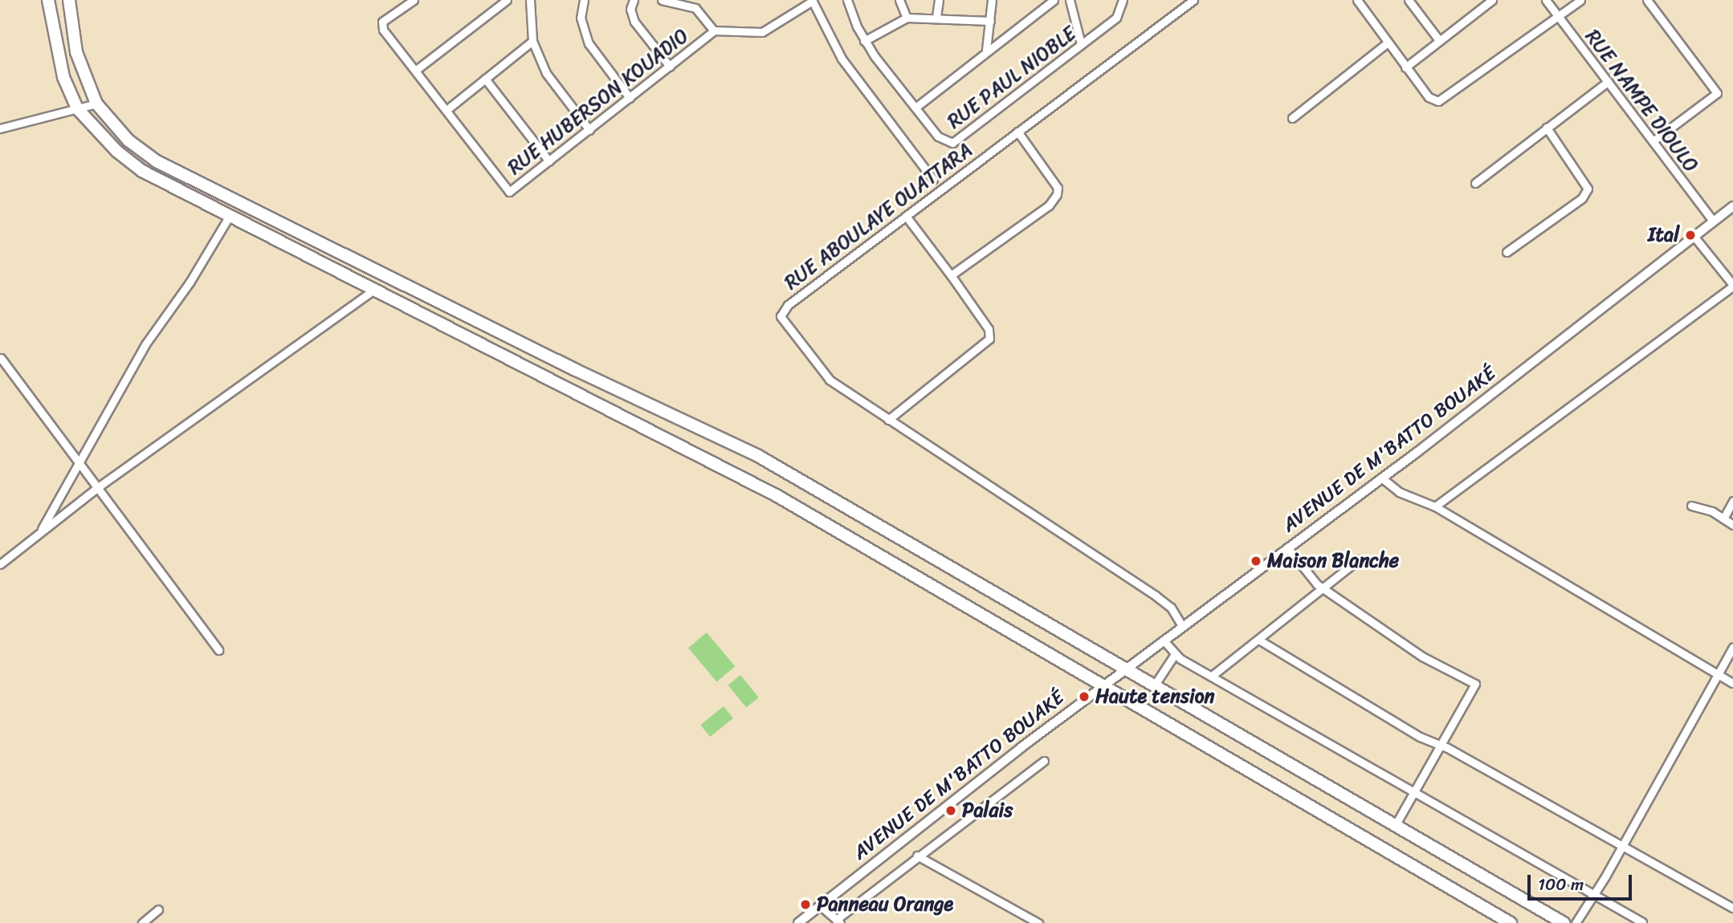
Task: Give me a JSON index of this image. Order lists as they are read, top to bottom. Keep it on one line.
{"streets":{"street":["RUE PAUL NIOBLE","RUE NAMPE DIOULO","RUE HUBERSON KOUADIO","RUE ABOULAYE OUATTARA","AVENUE DE M'BATTO BOUAKÉ"]},"crossings":[["RUE NAMPE DIOULO","AVENUE DE M'BATTO BOUAKÉ"],["RUE ABOULAYE OUATTARA","AVENUE DE M'BATTO BOUAKÉ"]],"places":["Ital","Maison Blanche","Haute tension","Palais","Panneau Orange"],"scale_bar":"100 m"}
